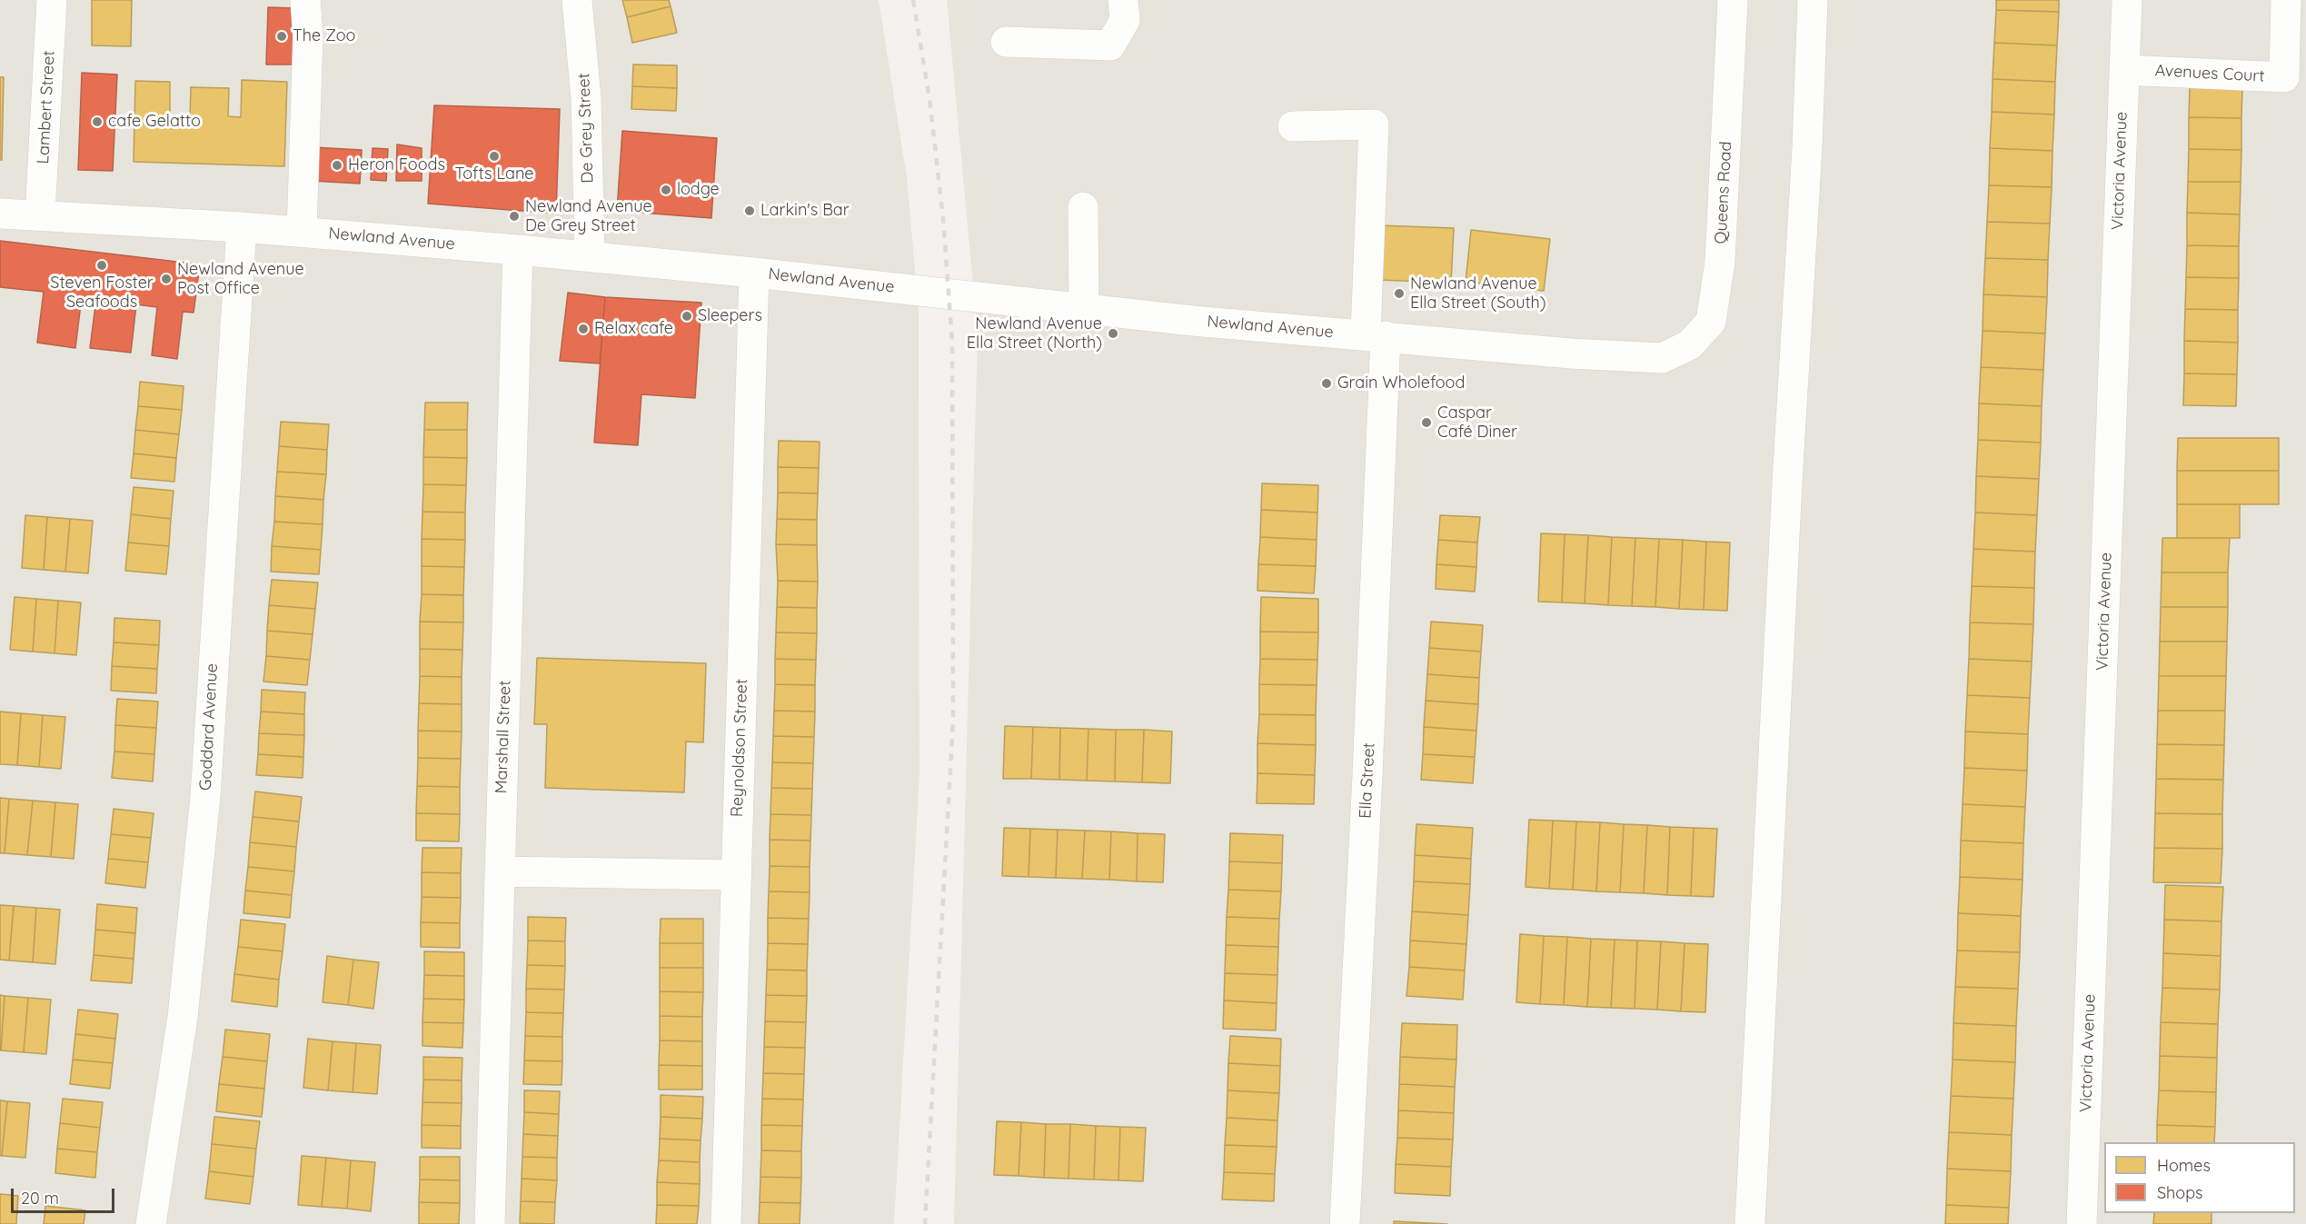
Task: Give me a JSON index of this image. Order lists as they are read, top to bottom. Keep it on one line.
{"streets":{"street":["Avenues Court","Lambert Street","De Grey Street","Victoria Avenue","Queens Road","Newland Avenue","Goddard Avenue","Marshall Street","Reynoldson Street","Ella Street"]},"crossings":[["Avenues Court","Victoria Avenue"],["Lambert Street","Newland Avenue"],["De Grey Street","Newland Avenue"],["Queens Road","Newland Avenue"],["Newland Avenue","Goddard Avenue"],["Newland Avenue","Marshall Street"],["Newland Avenue","Reynoldson Street"],["Newland Avenue","Ella Street"]],"places":["The Zoo","cafe Gelatto","Tofts Lane","Heron Foods","lodge","Larkin's Bar","Newland Avenue De Grey Street","Steven Foster Seafoods","Newland Avenue Post Office","Newland Avenue Ella Street (South)","Sleepers","Relax cafe","Newland Avenue Ella Street (North)","Grain Wholefood","Caspar Café Diner"],"legend":["Homes","Shops"],"scale_bar":"20 m"}
